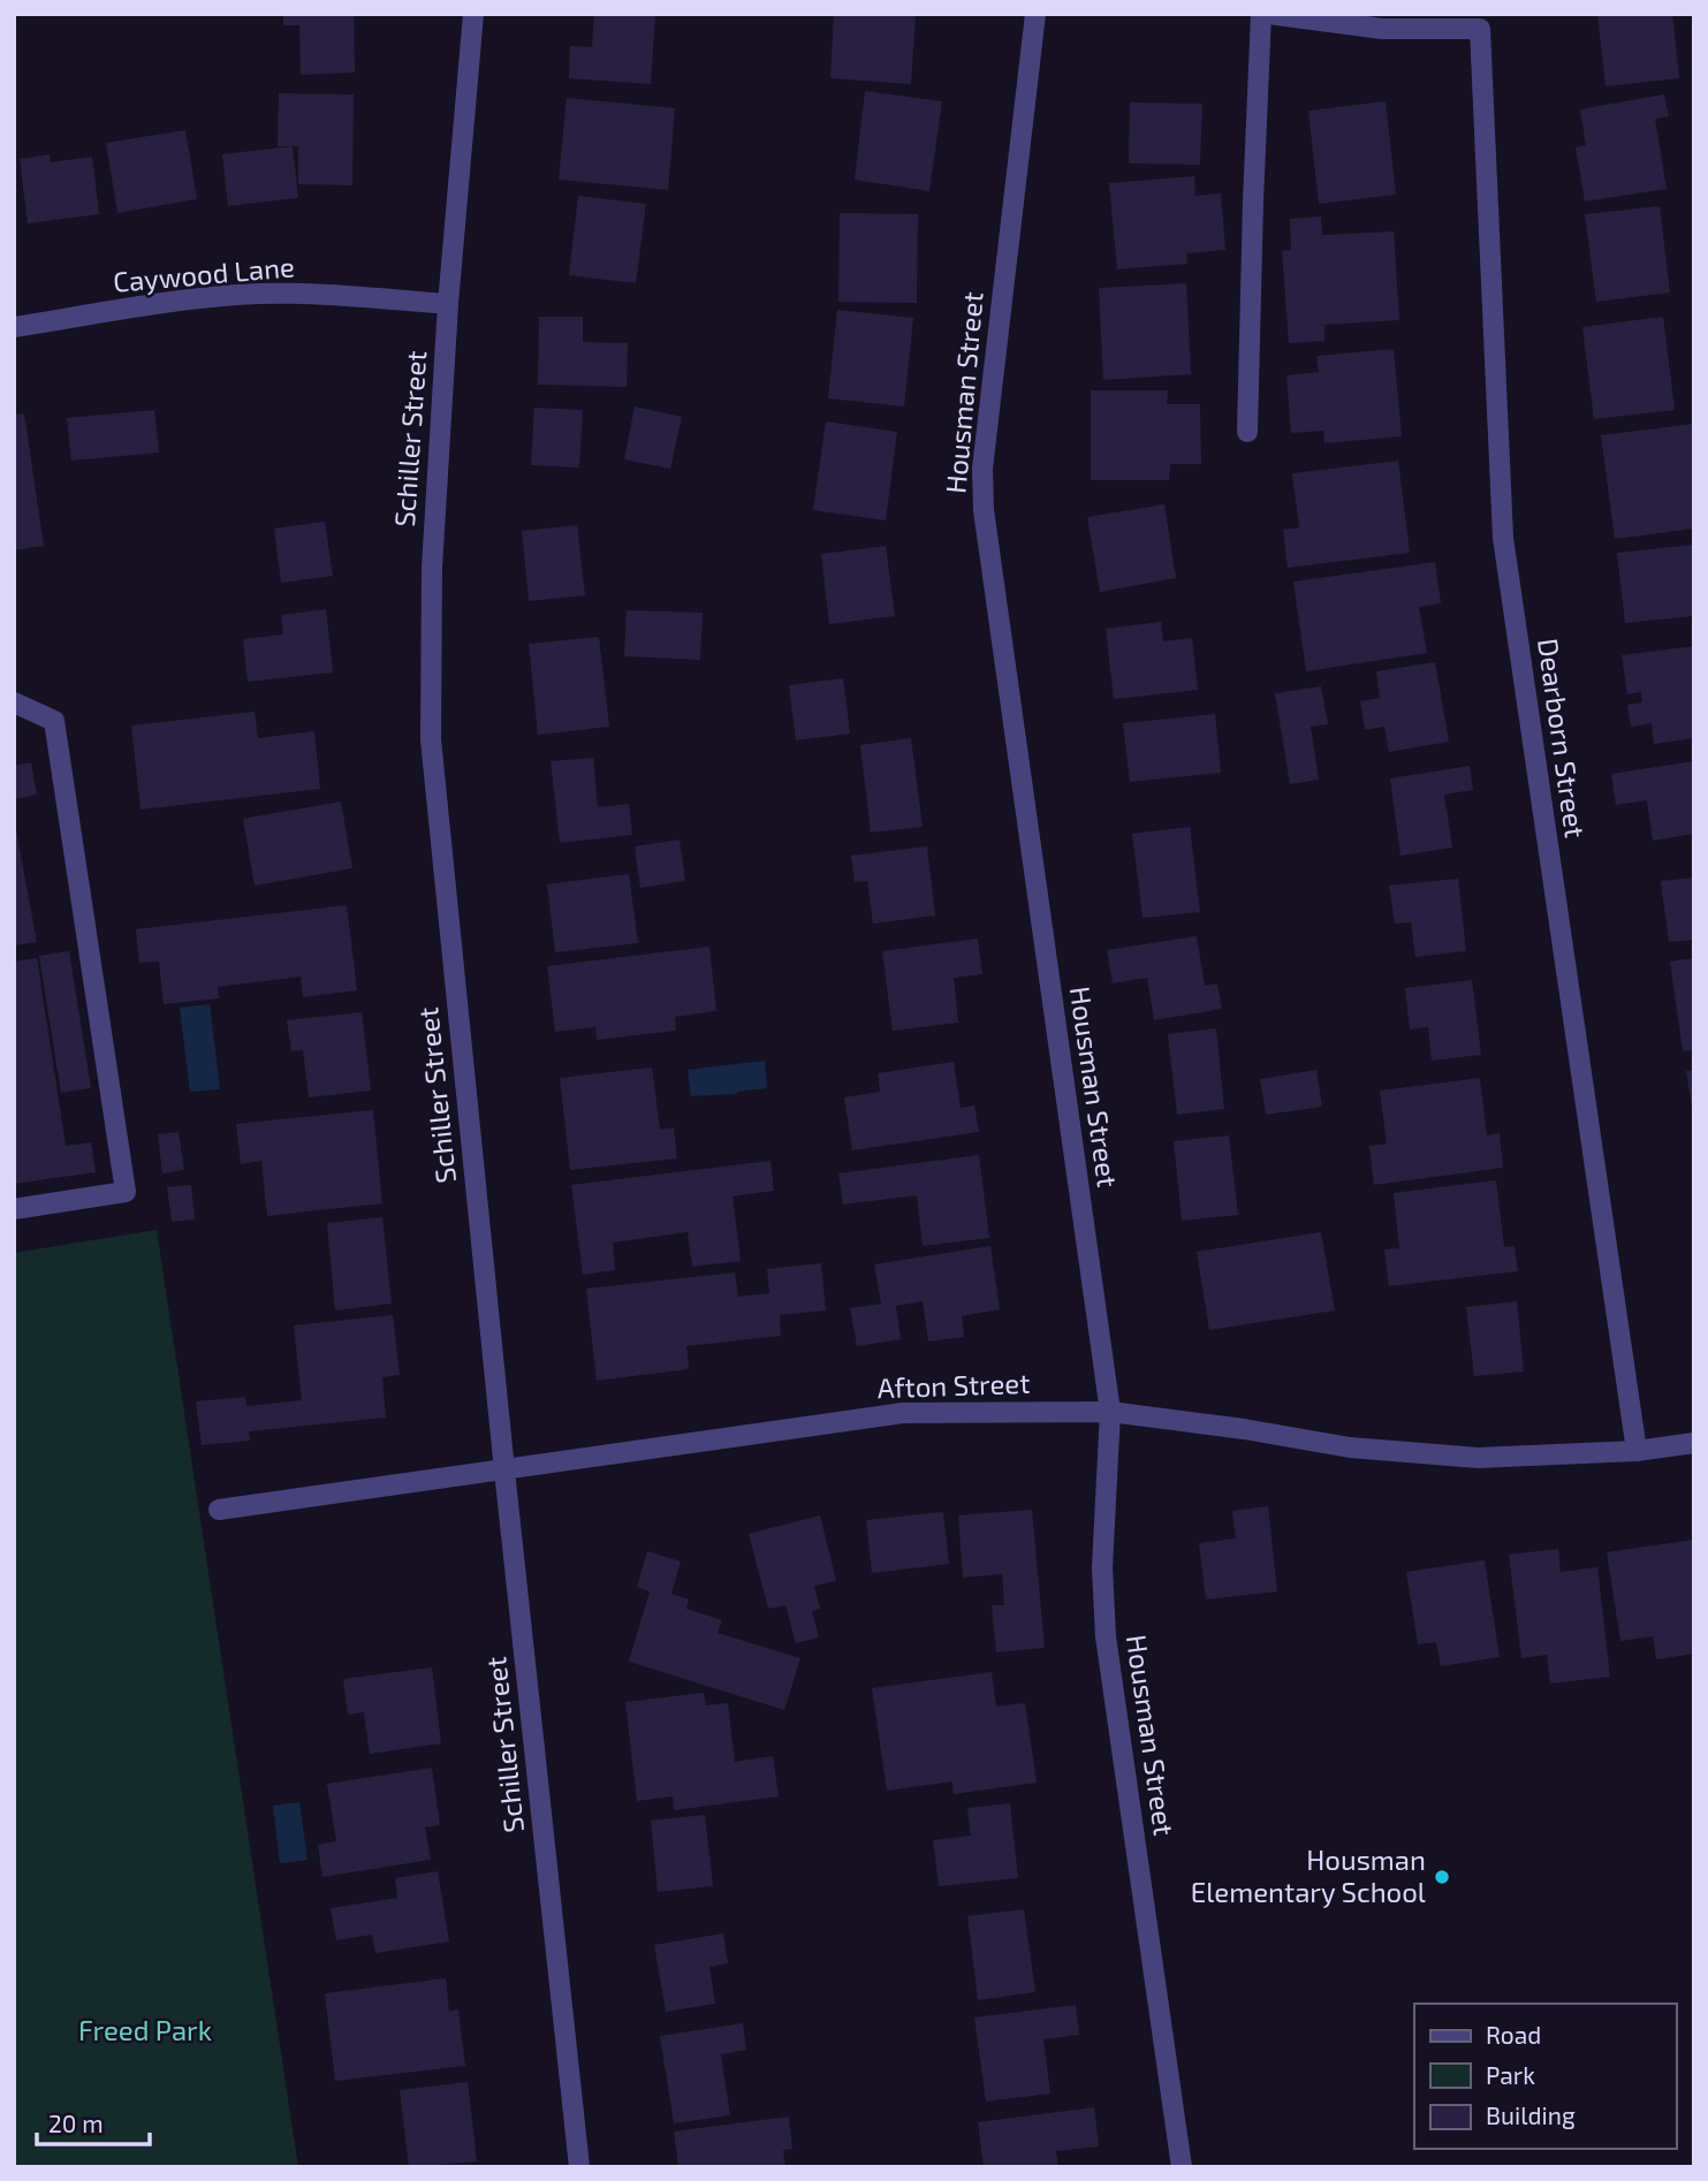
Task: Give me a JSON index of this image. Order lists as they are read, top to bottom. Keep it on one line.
{"streets":{"street":["Caywood Lane","Housman Street","Schiller Street","Dearborn Street","Afton Street"]},"crossings":[["Caywood Lane","Schiller Street"],["Housman Street","Afton Street"],["Schiller Street","Afton Street"],["Dearborn Street","Afton Street"]],"parks":["Freed Park"],"places":["Housman Elementary School"],"legend":["Road","Park","Building"],"scale_bar":"20 m"}
